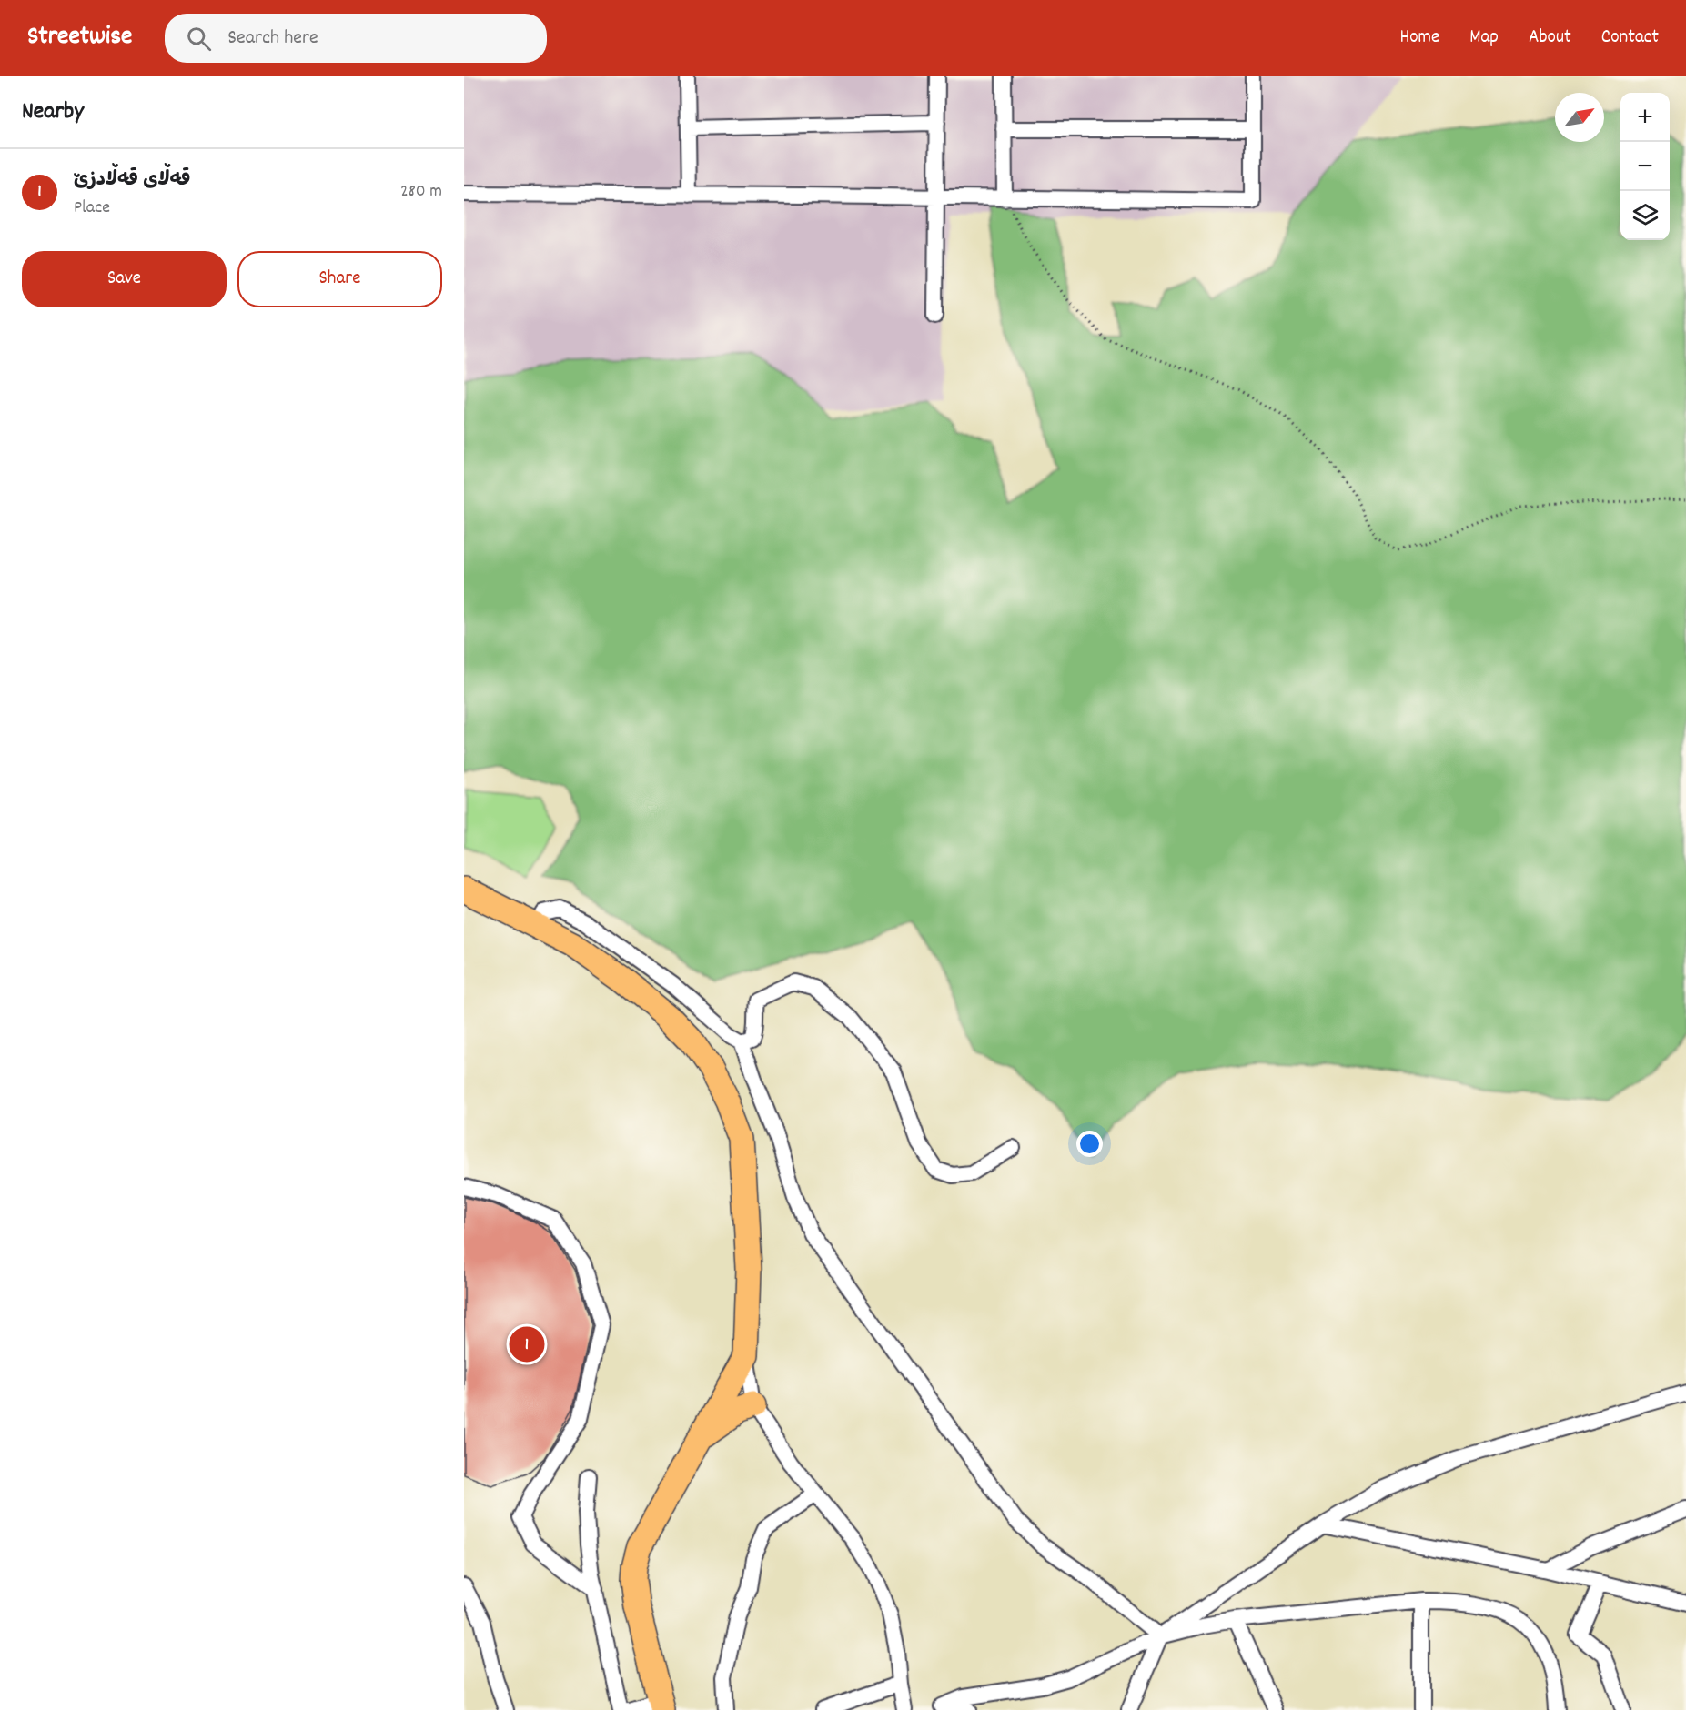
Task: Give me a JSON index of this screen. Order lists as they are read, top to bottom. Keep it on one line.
{"north":"top right","page":{"header":"Streetwise","search":"Search here","nav":["Home","Map","About","Contact"],"heading":"Nearby","map_buttons":["+","−"],"list":[{"mark":"1","name":"قەڵای قەڵادزێ","note":"Place","value":"280 m"}],"buttons":["Save","Share"],"pins":"1"}}
